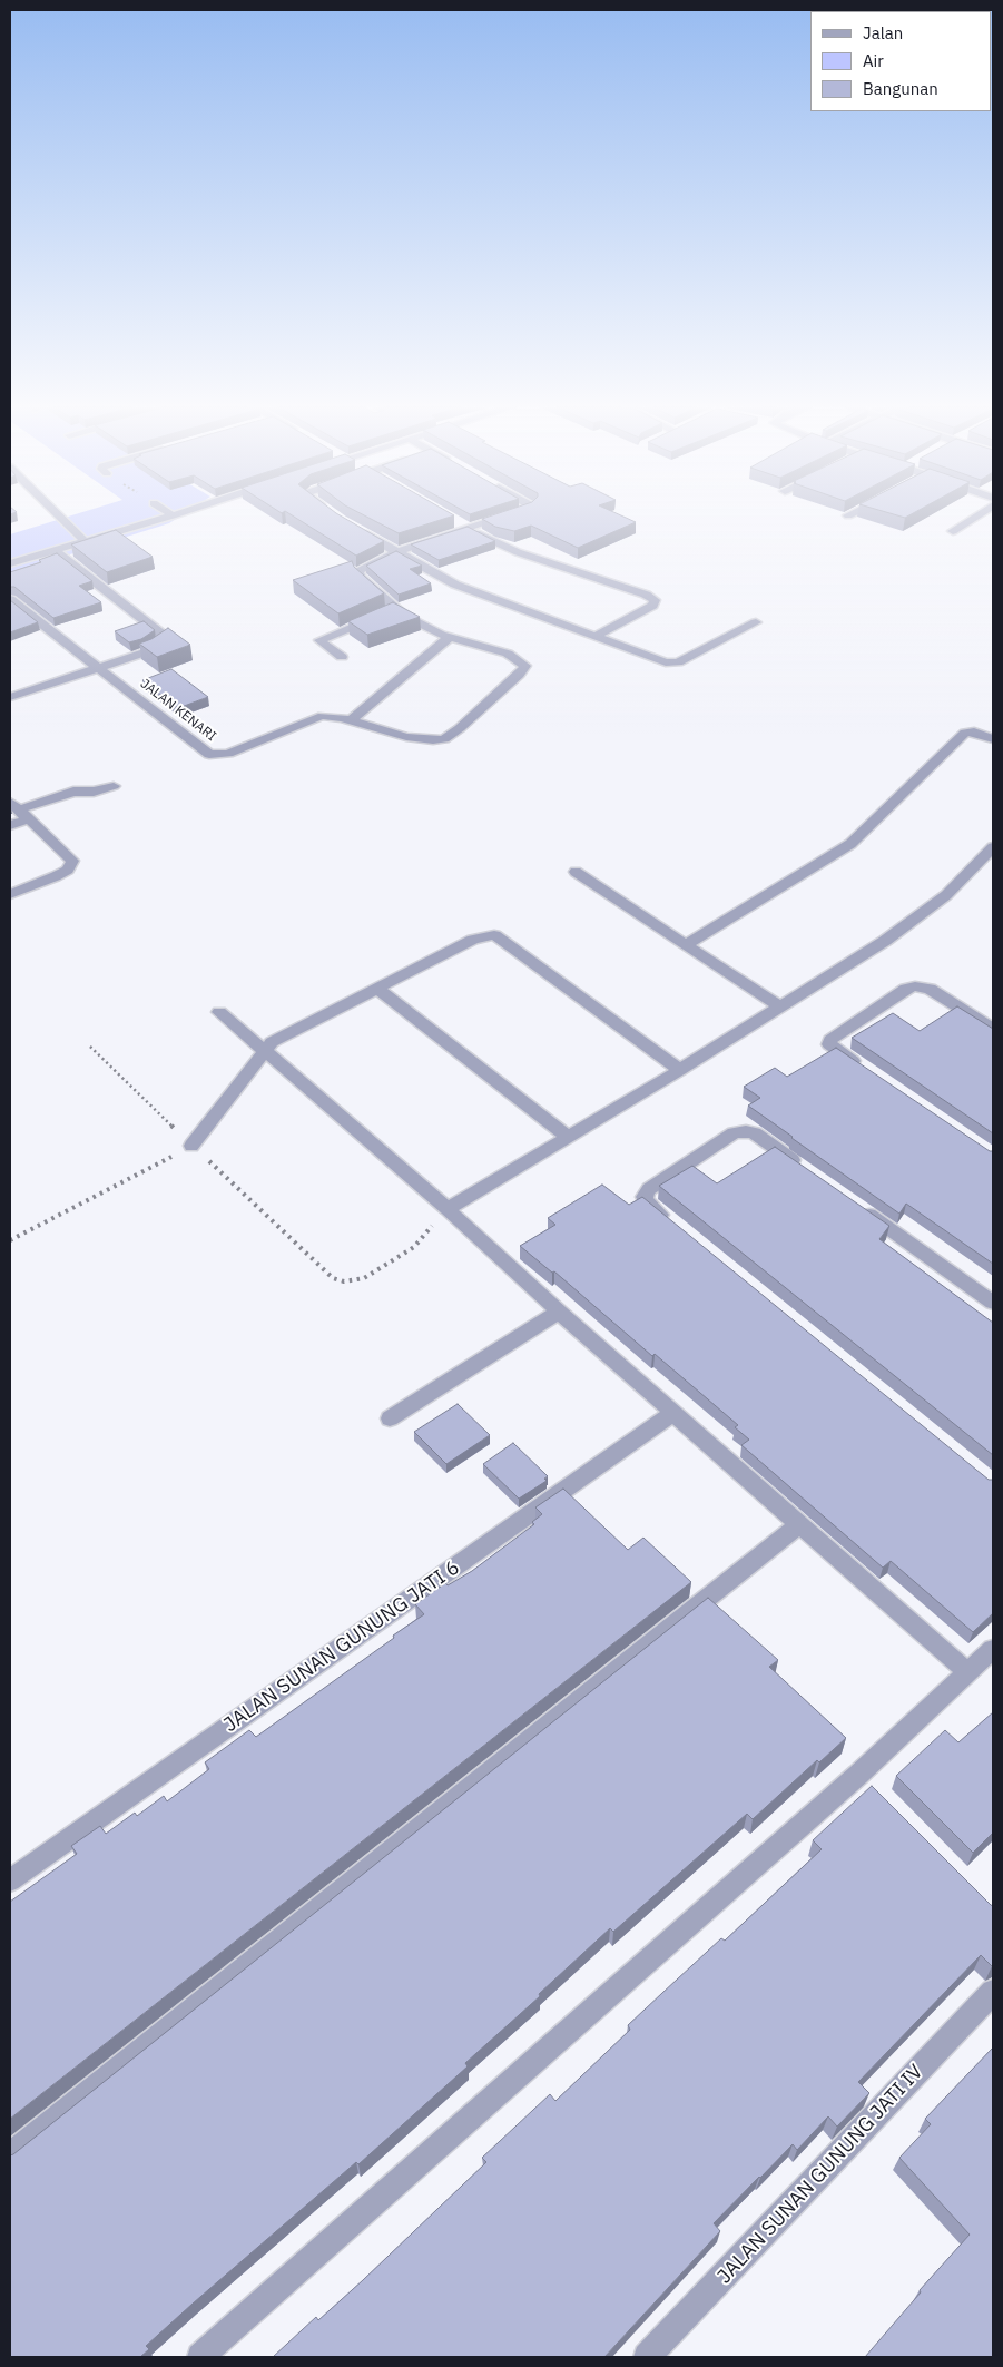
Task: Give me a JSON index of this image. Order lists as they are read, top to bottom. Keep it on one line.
{"streets":{"street":["JALAN KENARI","JALAN SUNAN GUNUNG JATI 6","JALAN SUNAN GUNUNG JATI IV"]},"legend":["Jalan","Air","Bangunan"]}
